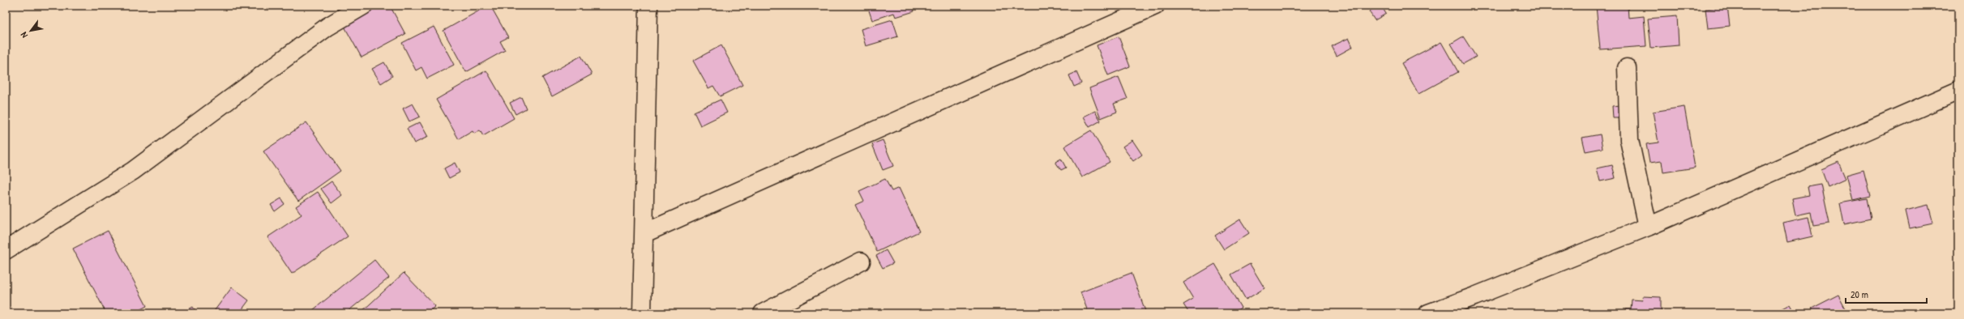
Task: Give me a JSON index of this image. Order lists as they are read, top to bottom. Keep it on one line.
{"scale_bar":"20 m","north":"bottom left"}
